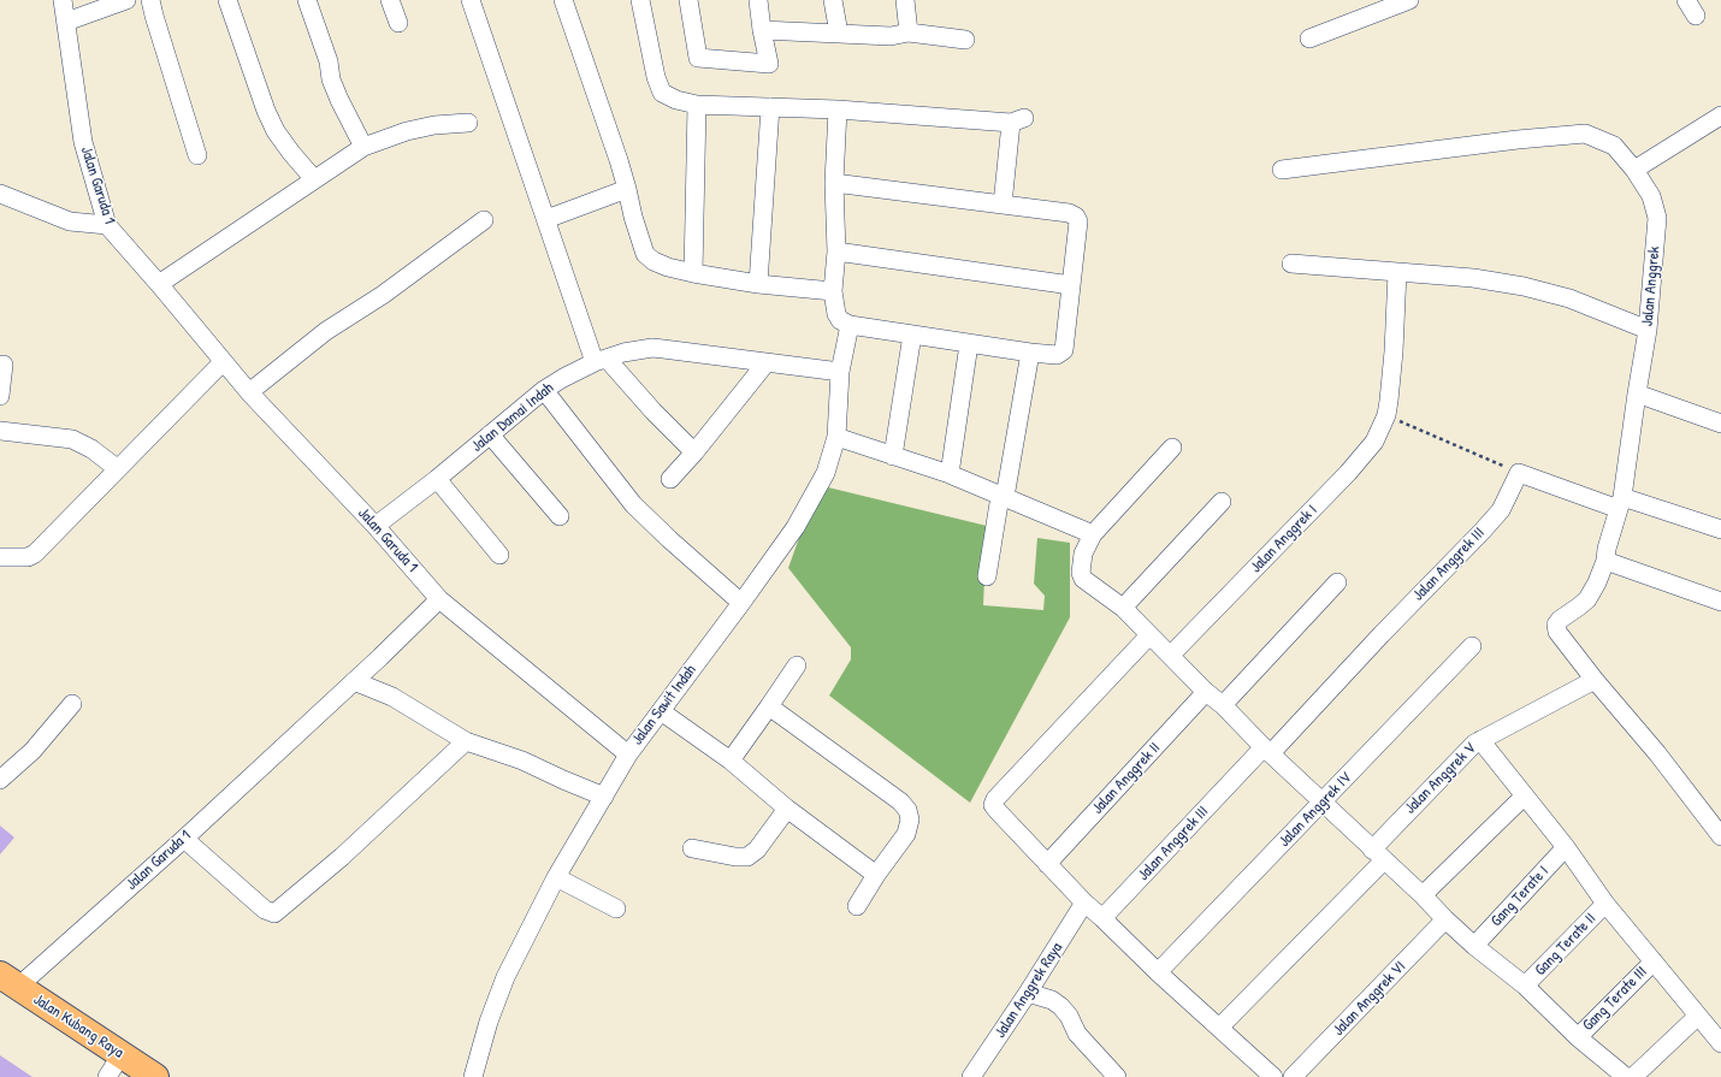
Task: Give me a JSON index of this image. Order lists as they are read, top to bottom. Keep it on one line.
{"streets":{"highway":["Jalan Kubang Raya"],"street":["Jalan Garuda 1","Jalan Anggrek","Jalan Damai Indah","Jalan Anggrek I","Jalan Anggrek III","Jalan Sawit Indah","Jalan Anggrek II","Jalan Anggrek V","Jalan Anggrek IV","Gang Terate I","Gang Terate II","Jalan Anggrek Raya","Jalan Anggrek VI","Gang Terate III"]},"crossings":[["Jalan Garuda 1","Jalan Damai Indah"],["Jalan Garuda 1","Jalan Kubang Raya"],["Jalan Anggrek","Jalan Anggrek V"],["Jalan Damai Indah","Jalan Sawit Indah"]]}
